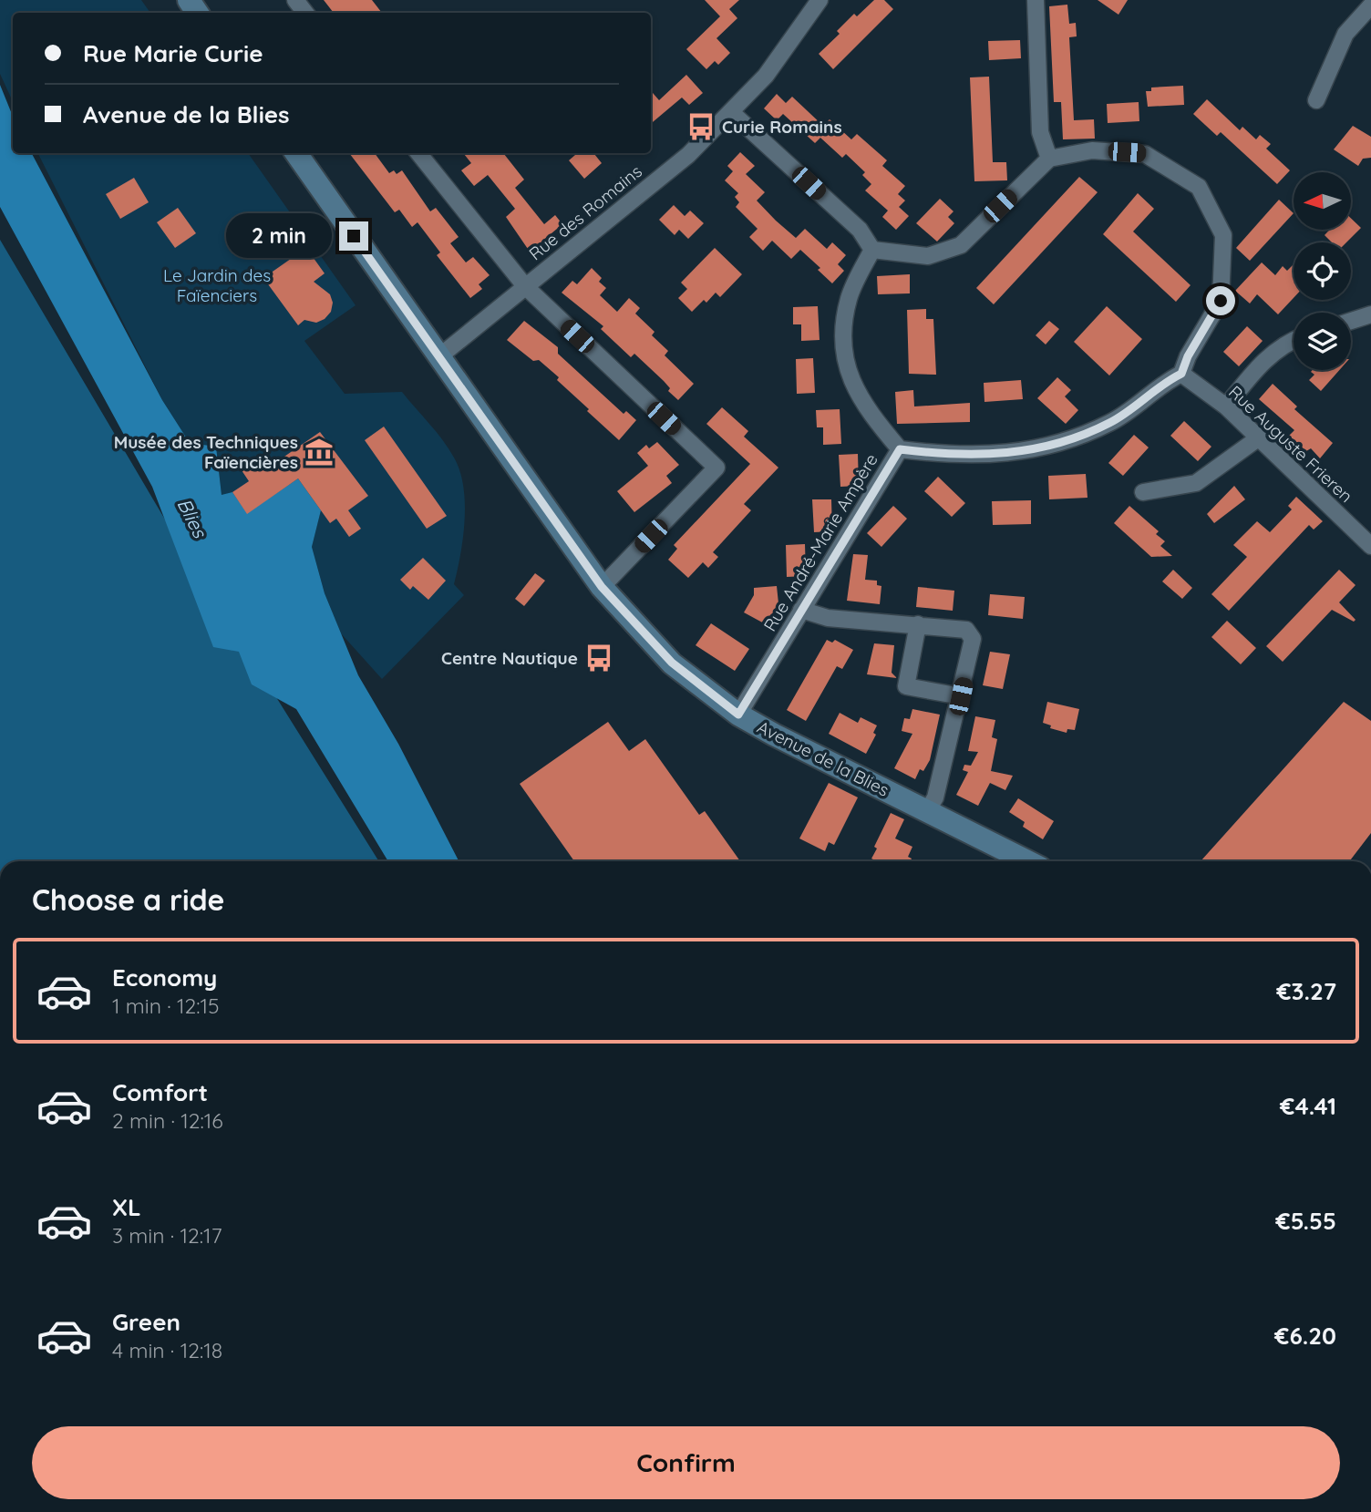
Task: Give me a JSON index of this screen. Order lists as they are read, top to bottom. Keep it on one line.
{"streets":{"main road":["Avenue de la Blies"],"street":["Rue des Romains","Rue Auguste Frieren","Rue André-Marie Ampère"]},"crossings":[["Rue des Romains","Avenue de la Blies"],["Rue André-Marie Ampère","Avenue de la Blies"]],"water":["Blies"],"parks":["Le Jardin des Faïenciers"],"places":{"bus stop":["Curie Romains","Centre Nautique"],"museum":["Musée des Techniques Faïencières"]},"north":"left","page":{"banner":["Rue Marie Curie","Avenue de la Blies"],"bubble":"2 min","heading":"Choose a ride","list":[{"name":"Economy","note":"1 min · 12:15","value":"€3.27"},{"name":"Comfort","note":"2 min · 12:16","value":"€4.41"},{"name":"XL","note":"3 min · 12:17","value":"€5.55"},{"name":"Green","note":"4 min · 12:18","value":"€6.20"}],"buttons":"Confirm"}}
